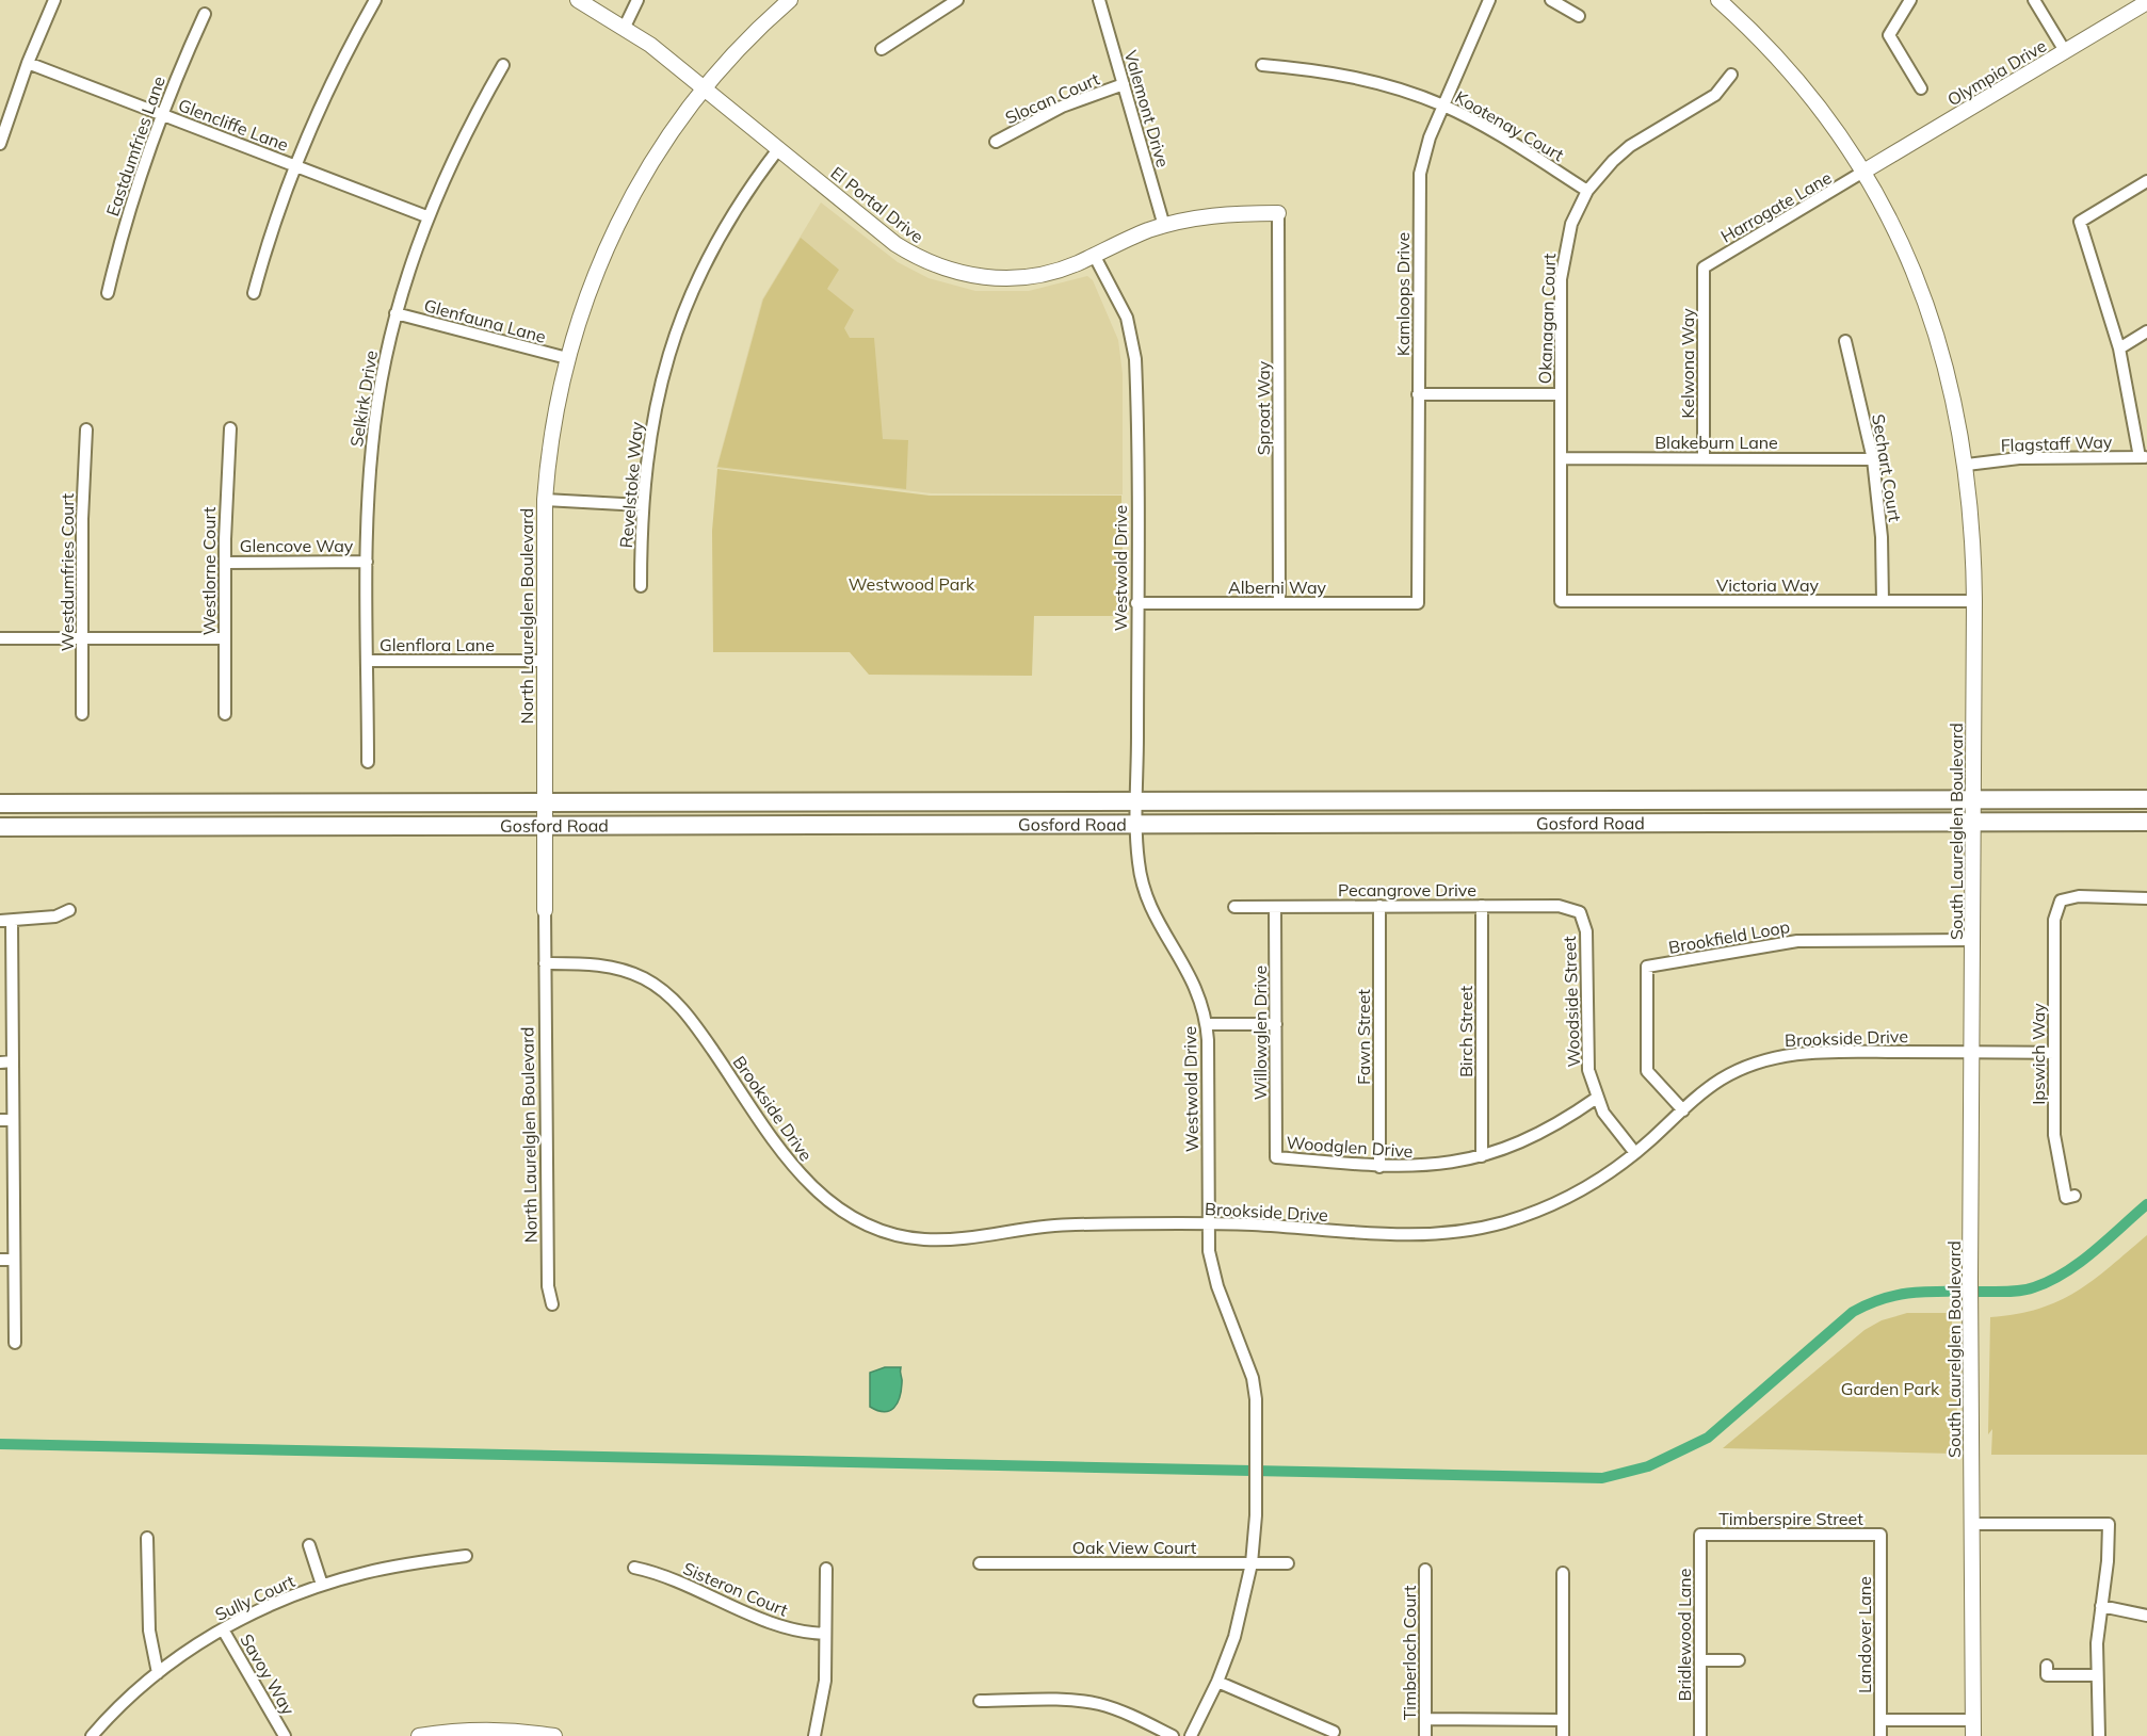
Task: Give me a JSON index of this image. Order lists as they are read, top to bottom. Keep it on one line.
{"streets":{"main road":["Gosford Road"],"street":["Olympia Drive","Slocan Court","Valemont Drive","Glencliffe Lane","Kootenay Court","Eastdumfries Lane","El Portal Drive","Harrogate Lane","Kamloops Drive","Okanagan Court","Glenfauna Lane","Kelwona Way","Selkirk Drive","Sproat Way","Blakeburn Lane","Flagstaff Way","Sechart Court","Revelstoke Way","Glencove Way","Westwold Drive","Westlorne Court","Westdumfries Court","Victoria Way","Alberni Way","North Laurelglen Boulevard","Glenflora Lane","South Laurelglen Boulevard","Pecangrove Drive","Brookfield Loop","Woodside Street","Birch Street","Willowglen Drive","Fawn Street","Brookside Drive","Ipswich Way","Woodglen Drive","Timberspire Street","Oak View Court","Sisteron Court","Sully Court","Bridlewood Lane","Landover Lane","Timberloch Court","Savoy Way"]},"crossings":[["Olympia Drive","Harrogate Lane"],["Olympia Drive","South Laurelglen Boulevard"],["Slocan Court","Valemont Drive"],["Valemont Drive","El Portal Drive"],["Glencliffe Lane","Eastdumfries Lane"],["Glencliffe Lane","Selkirk Drive"],["Kootenay Court","Kamloops Drive"],["Kootenay Court","Okanagan Court"],["El Portal Drive","Sproat Way"],["El Portal Drive","Revelstoke Way"],["El Portal Drive","Westwold Drive"],["El Portal Drive","North Laurelglen Boulevard"],["Harrogate Lane","Kelwona Way"],["Harrogate Lane","South Laurelglen Boulevard"],["Kamloops Drive","Alberni Way"],["Okanagan Court","Blakeburn Lane"],["Okanagan Court","Victoria Way"],["Glenfauna Lane","Selkirk Drive"],["Glenfauna Lane","North Laurelglen Boulevard"],["Kelwona Way","Blakeburn Lane"],["Selkirk Drive","Glencove Way"],["Selkirk Drive","Glenflora Lane"],["Sproat Way","Alberni Way"],["Blakeburn Lane","Sechart Court"],["Flagstaff Way","South Laurelglen Boulevard"],["Sechart Court","Victoria Way"],["Glencove Way","Westlorne Court"],["Westwold Drive","Alberni Way"],["Westwold Drive","Gosford Road"],["Westwold Drive","Brookside Drive"],["Westwold Drive","Oak View Court"],["Victoria Way","South Laurelglen Boulevard"],["North Laurelglen Boulevard","Glenflora Lane"],["North Laurelglen Boulevard","Gosford Road"],["North Laurelglen Boulevard","Brookside Drive"],["Gosford Road","South Laurelglen Boulevard"],["South Laurelglen Boulevard","Brookfield Loop"],["South Laurelglen Boulevard","Brookside Drive"],["Pecangrove Drive","Woodside Street"],["Pecangrove Drive","Birch Street"],["Pecangrove Drive","Willowglen Drive"],["Pecangrove Drive","Fawn Street"],["Brookfield Loop","Brookside Drive"],["Woodside Street","Brookside Drive"],["Woodside Street","Woodglen Drive"],["Birch Street","Woodglen Drive"],["Willowglen Drive","Woodglen Drive"],["Fawn Street","Woodglen Drive"],["Brookside Drive","Ipswich Way"],["Timberspire Street","Bridlewood Lane"],["Timberspire Street","Landover Lane"],["Sully Court","Savoy Way"]],"parks":["Westwood Park","Garden Park"]}
